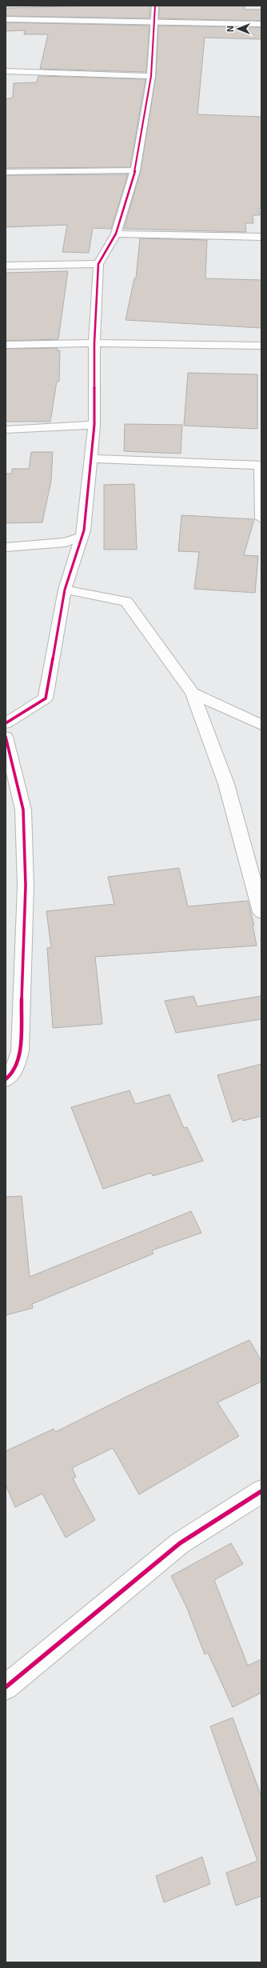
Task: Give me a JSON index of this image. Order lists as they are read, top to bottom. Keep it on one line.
{"north":"left"}
